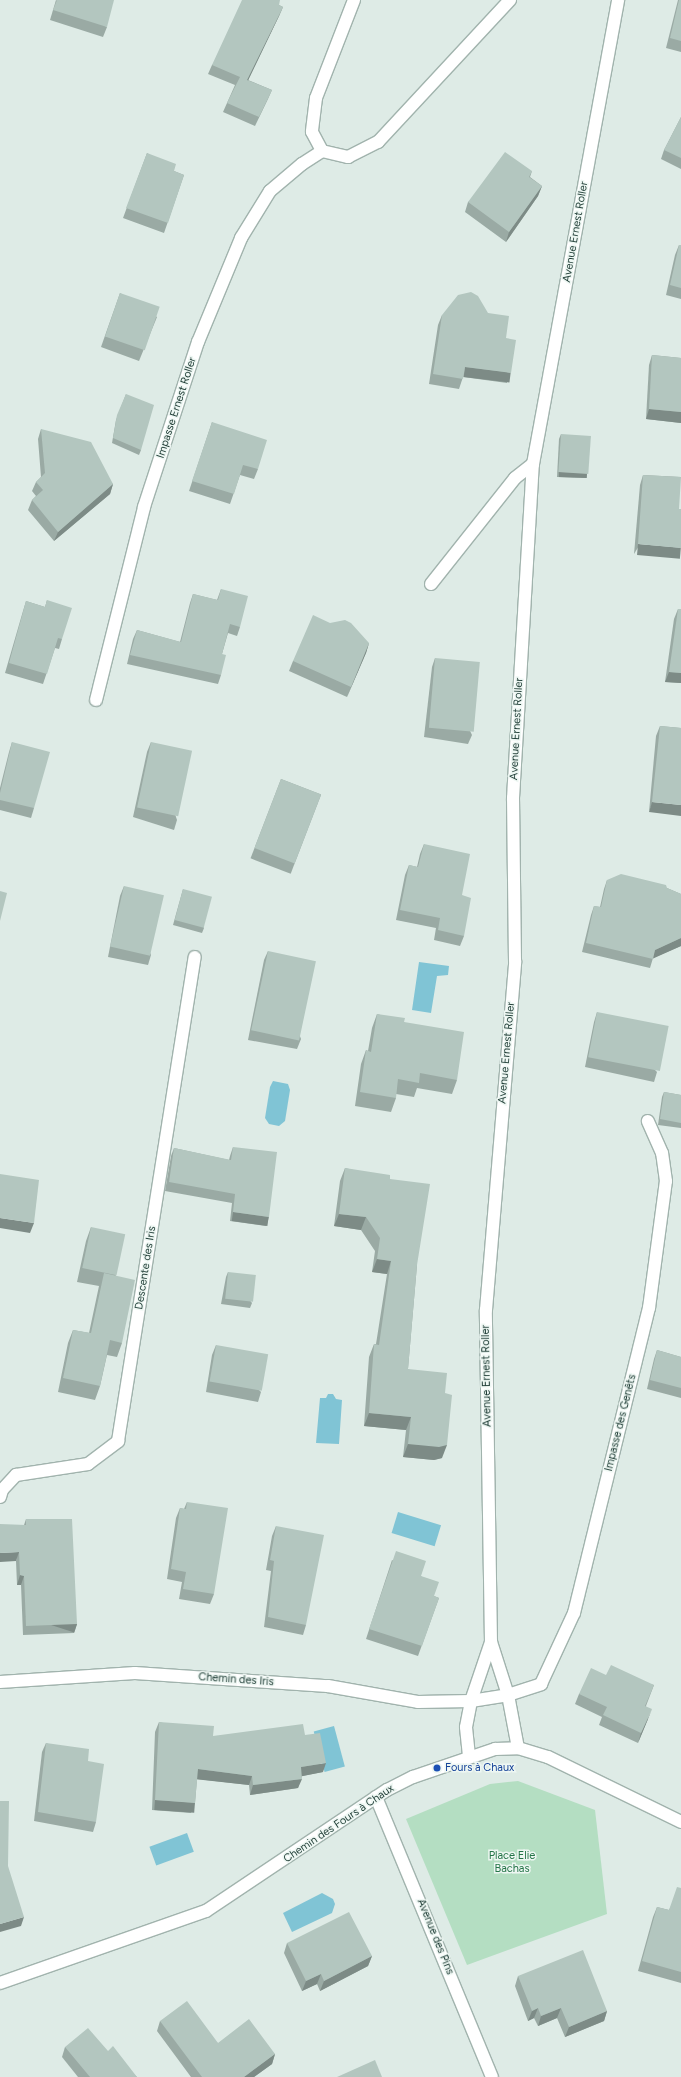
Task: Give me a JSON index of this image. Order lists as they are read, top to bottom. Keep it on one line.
{"streets":{"street":["Avenue Ernest Roller","Impasse Ernest Roller","Descente des Iris","Impasse des Genêts","Chemin des Iris","Chemin des Fours à Chaux","Avenue des Pins"]},"crossings":[["Avenue Ernest Roller","Impasse des Genêts"],["Avenue Ernest Roller","Chemin des Iris"],["Avenue Ernest Roller","Chemin des Fours à Chaux"],["Chemin des Fours à Chaux","Avenue des Pins"]],"parks":["Place Elie Bachas"],"places":["Fours à Chaux"]}
